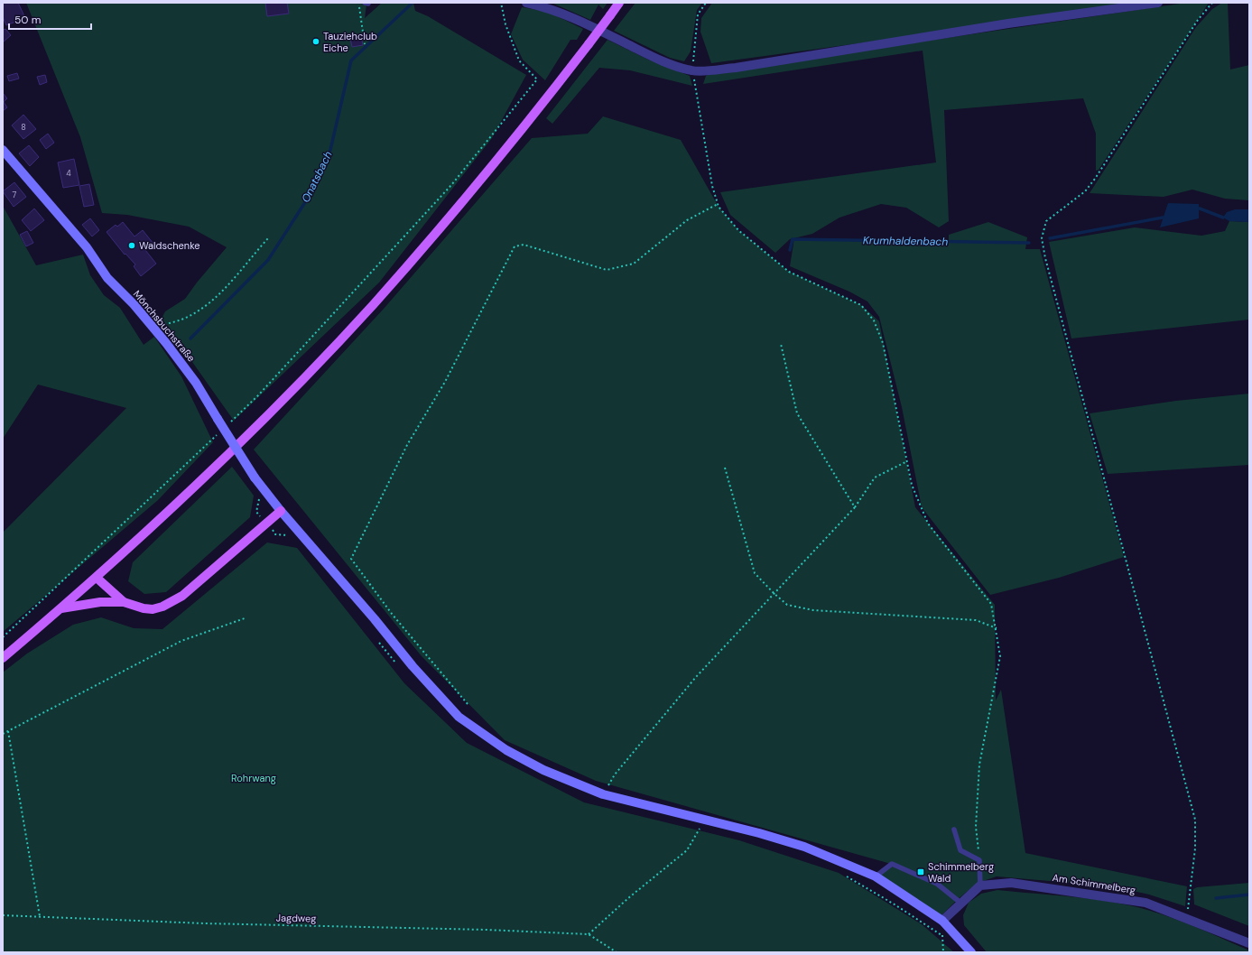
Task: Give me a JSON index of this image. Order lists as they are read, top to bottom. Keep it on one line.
{"streets":{"street":["Mönchsbuchstraße","Am Schimmelberg"],"path":["Jagdweg"]},"water":["Onatsbach","Krumhaldenbach"],"parks":["Rohrwang"],"places":{"other":["Tauziehclub Eiche","Waldschenke"],"transit":["Schimmelberg Wald"]},"house_numbers":["8","4","7"],"scale_bar":"50 m"}
